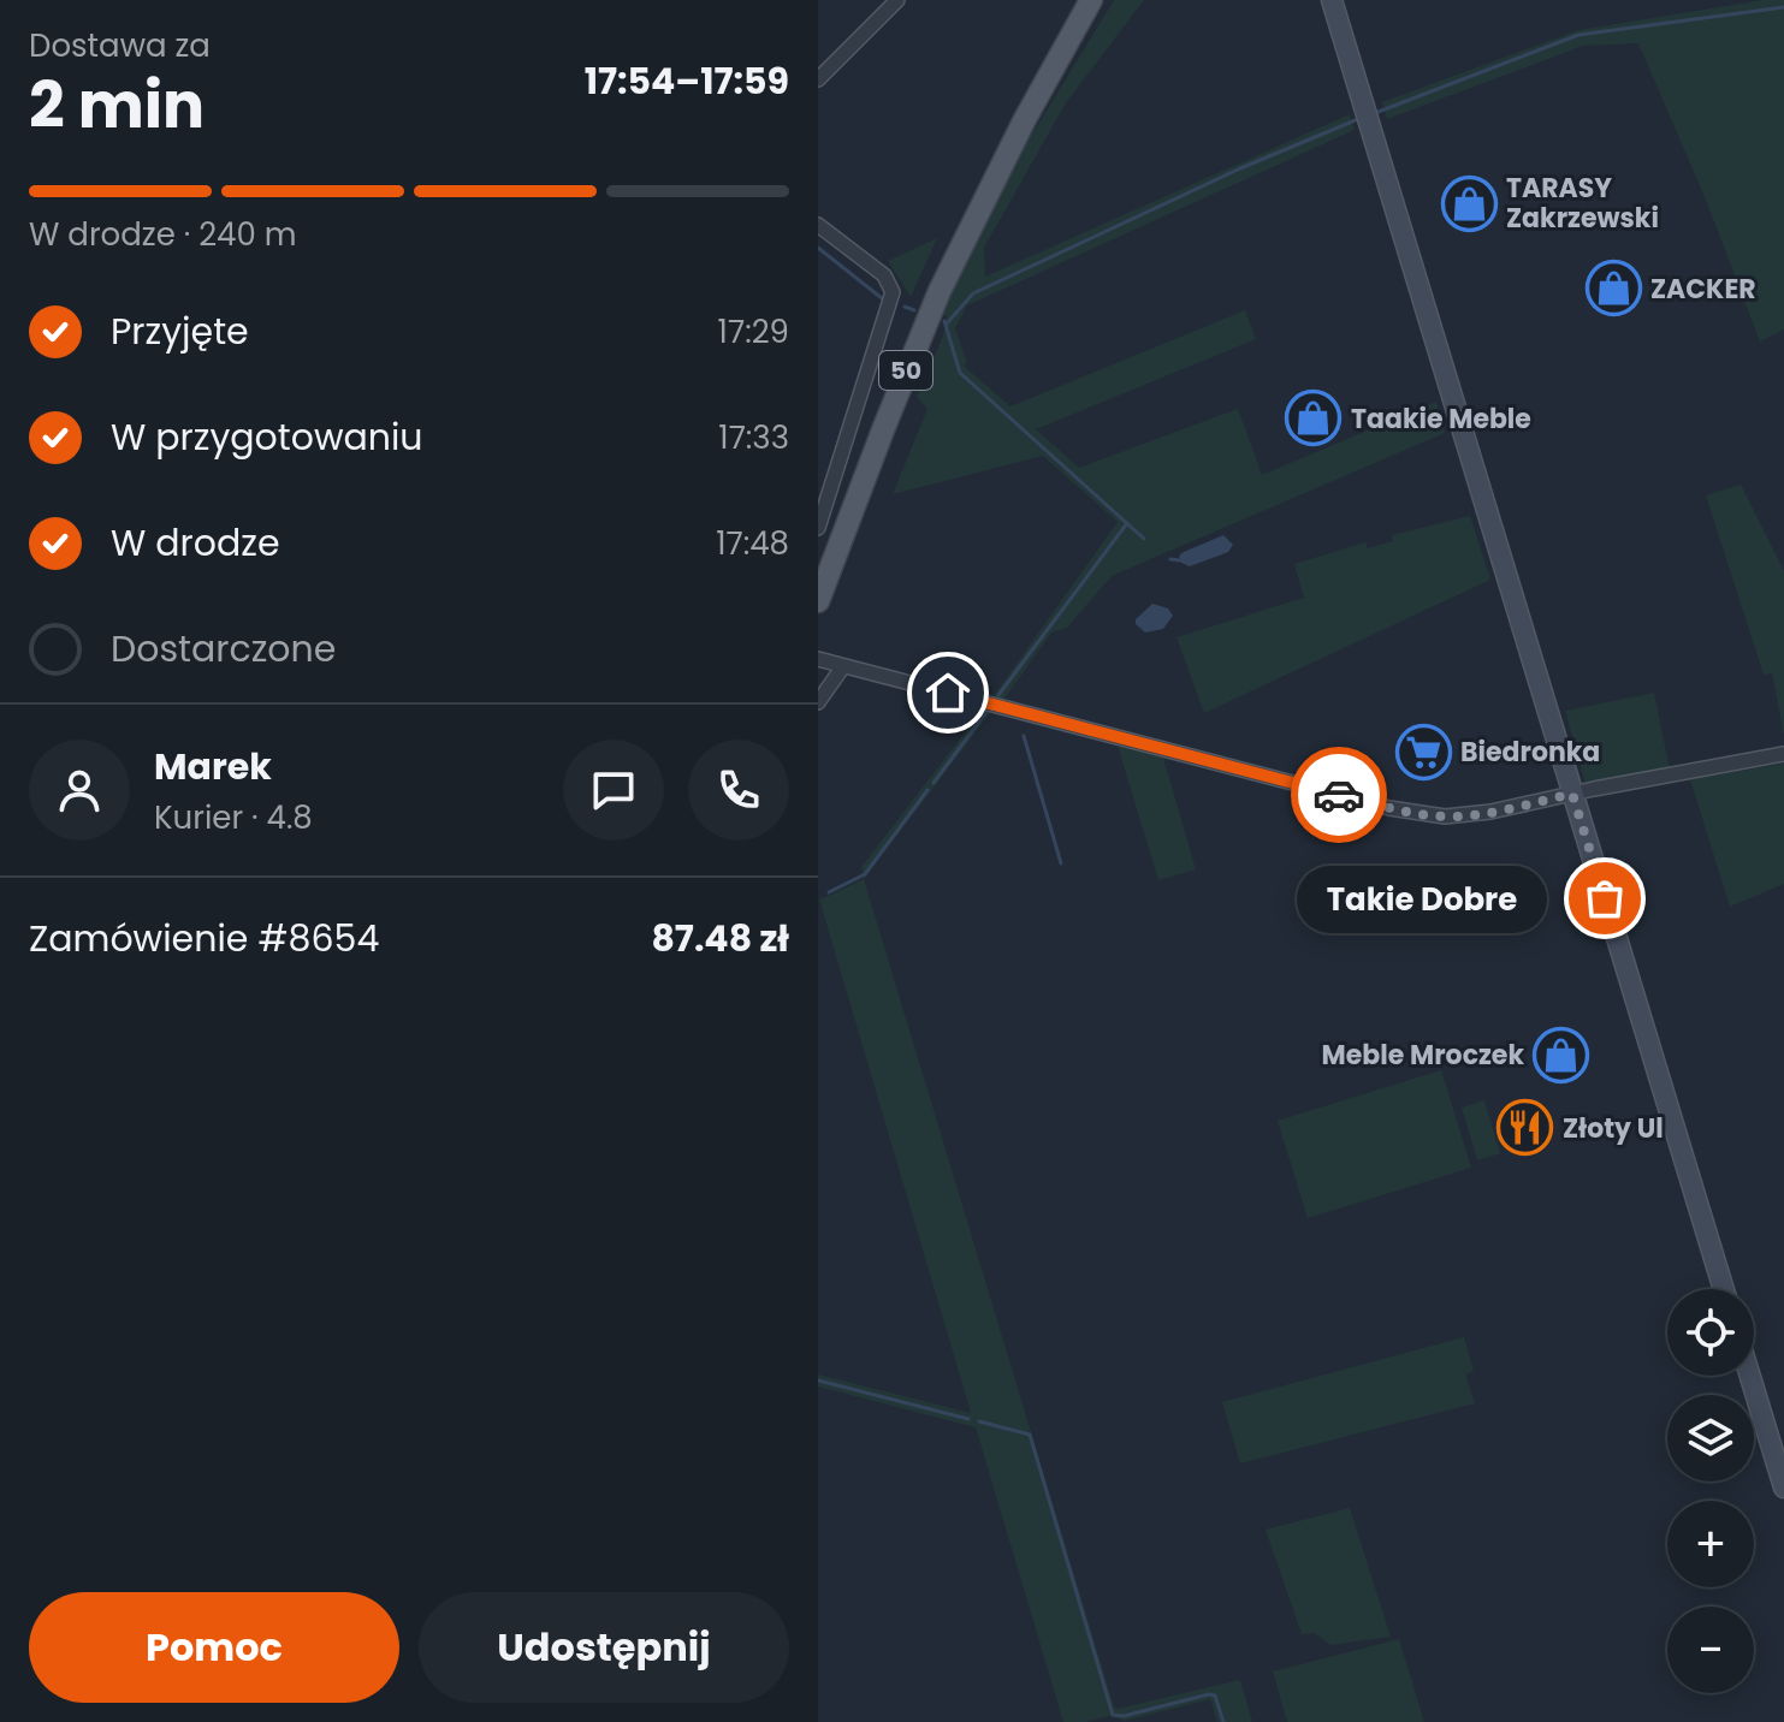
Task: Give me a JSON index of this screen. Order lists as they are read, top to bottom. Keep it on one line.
{"streets":{"main road":["50"]},"places":{"shop":["TARASY Zakrzewski","ZACKER","Taakie Meble","Meble Mroczek"],"supermarket":["Biedronka"],"other":["Takie Dobre"],"restaurant":["Złoty Ul"]},"page":{"heading":["2 min","Dostawa za","17:54–17:59"],"panel":["Marek","Kurier · 4.8","Zamówienie #8654","87.48 zł"],"bar":"W drodze · 240 m","list":[["Przyjęte","17:29"],["W przygotowaniu","17:33"],["W drodze","17:48"],"Dostarczone"],"bubble":"Takie Dobre","map_buttons":["+","−"],"buttons":["Pomoc","Udostępnij"]}}
